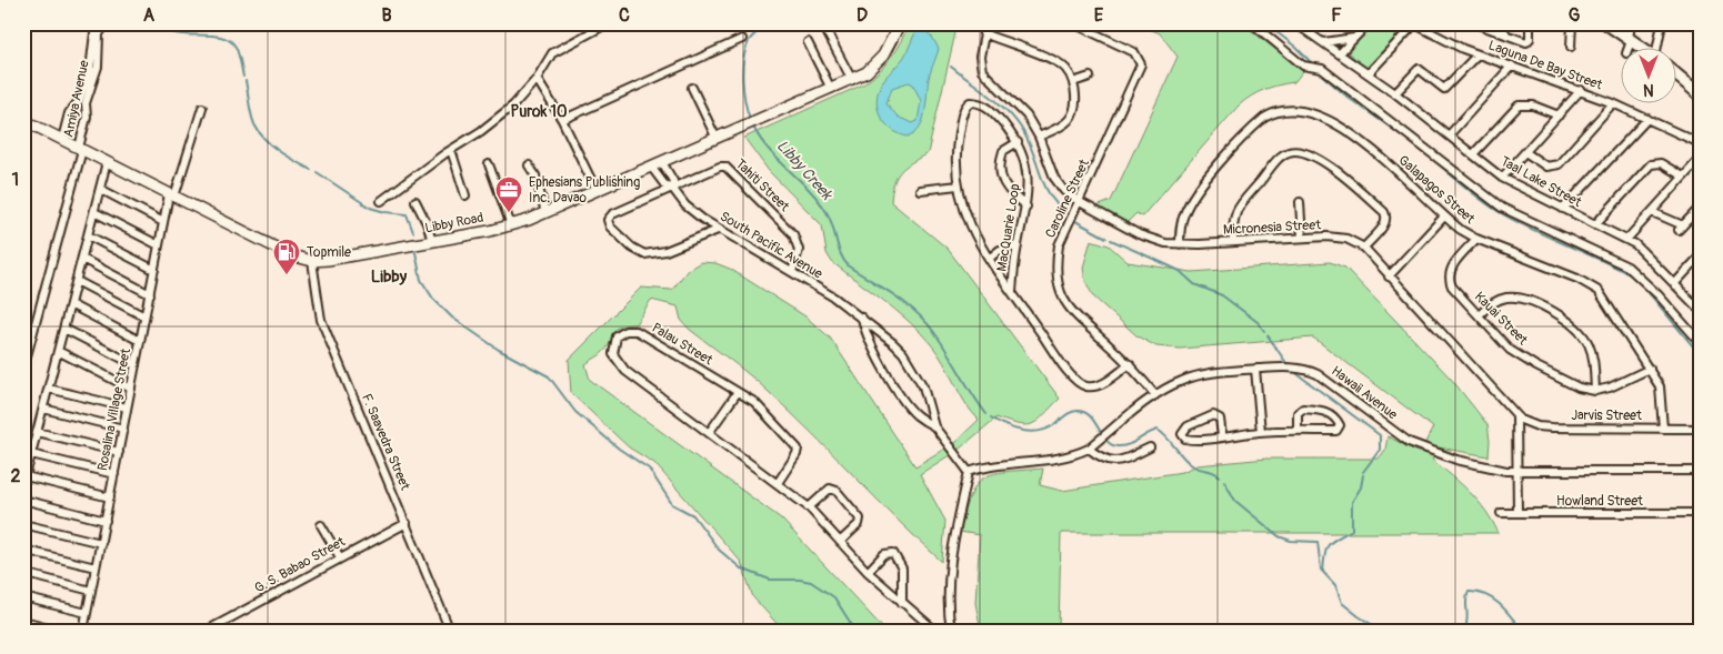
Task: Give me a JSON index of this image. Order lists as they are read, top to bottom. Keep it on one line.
{"streets":{"main road":["Libby Road"],"street":["Laguna De Bay Street","Amiya Avenue","Taal Lake Street","Tahiti Street","Galapagos Street","Caroline Street","MacQuarie Loop","Micronesia Street","South Pacific Avenue","Kauai Street","Palau Street","Hawaii Avenue","Rosalina Village Street","Jarvis Street","F. Saavedra Street","Howland Street","G. S. Babao Street"]},"crossings":[["Amiya Avenue","Libby Road"],["Tahiti Street","South Pacific Avenue"],["Galapagos Street","Micronesia Street"],["Galapagos Street","Kauai Street"],["Galapagos Street","Jarvis Street"],["Caroline Street","MacQuarie Loop"],["Caroline Street","Micronesia Street"],["Caroline Street","Hawaii Avenue"],["Libby Road","South Pacific Avenue"],["Libby Road","Rosalina Village Street"],["Libby Road","F. Saavedra Street"],["Micronesia Street","Jarvis Street"],["South Pacific Avenue","Hawaii Avenue"],["F. Saavedra Street","G. S. Babao Street"]],"districts":["Purok 10","Libby"],"water":["Libby Creek"],"places":{"office":["Ephesians Publishing Inc. Davao"],"fuel station":["Topmile"]},"north":"bottom","grid":{"columns":["A","B","C","D","E","F","G"],"rows":["1","2"]}}
